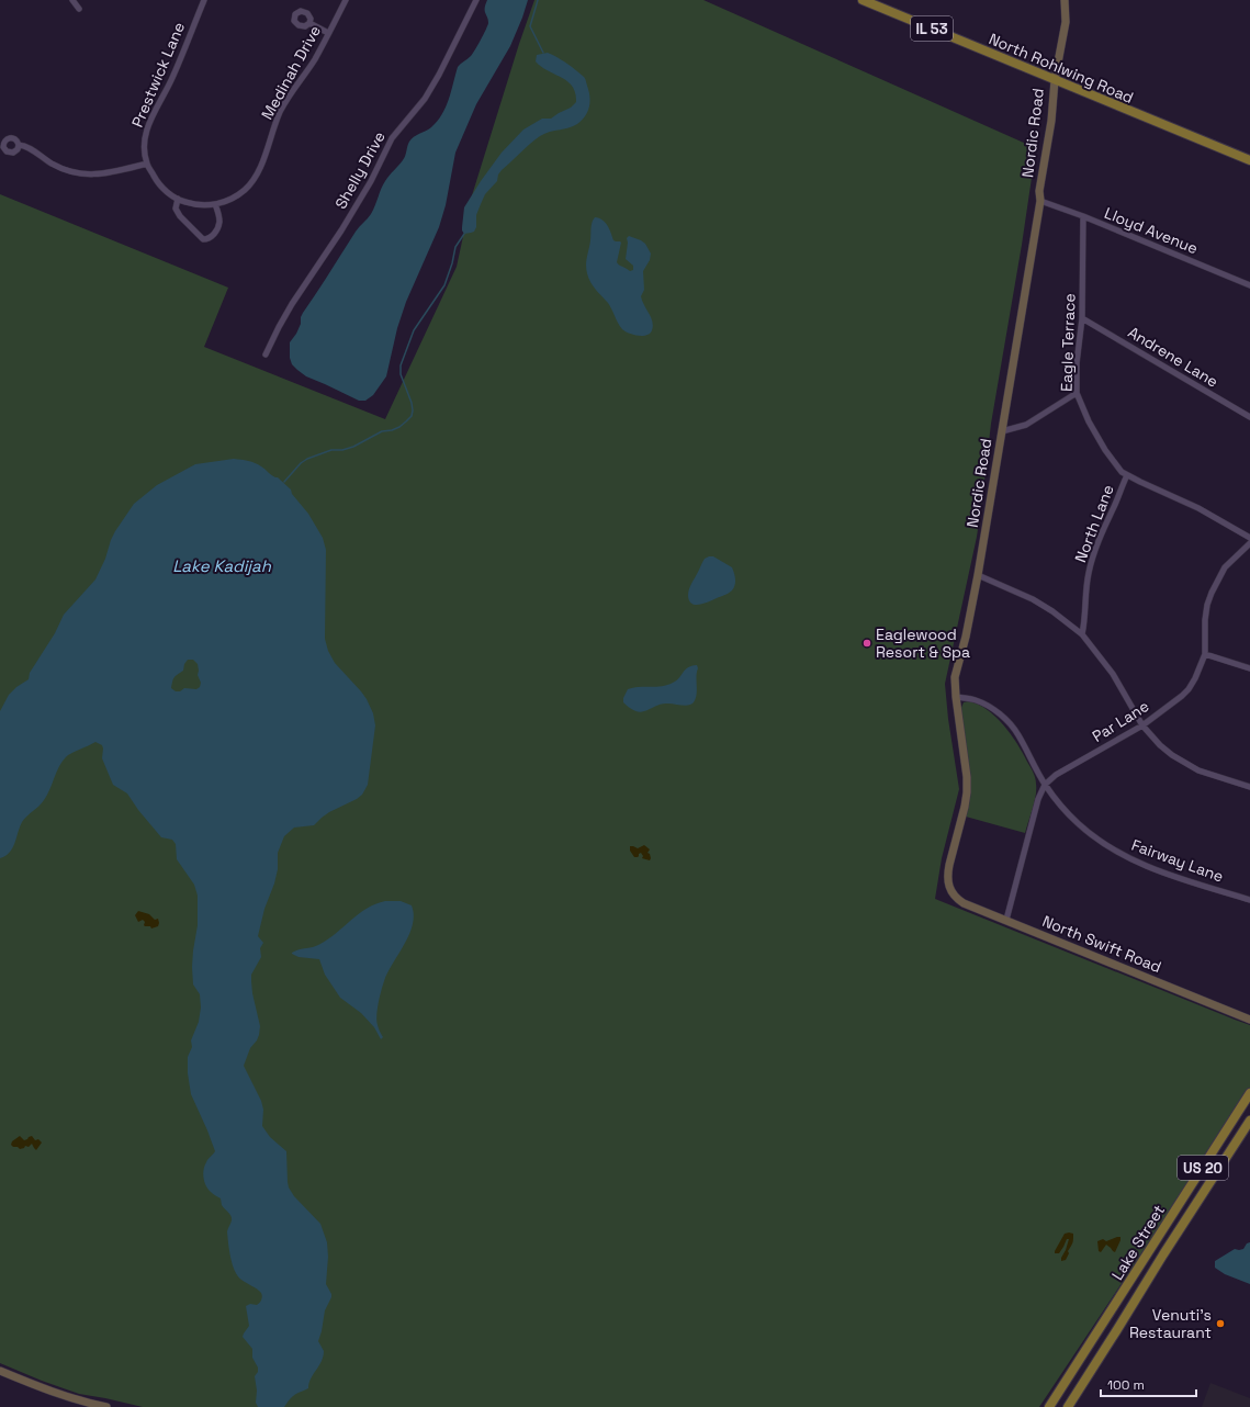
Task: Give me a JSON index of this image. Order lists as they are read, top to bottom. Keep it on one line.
{"streets":{"main road":["IL 53","North Rohlwing Road","US 20","Lake Street"],"street":["Medinah Drive","Prestwick Lane","Nordic Road","Shelly Drive","Lloyd Avenue","Eagle Terrace","Andrene Lane","North Lane","Par Lane","Fairway Lane","North Swift Road"]},"crossings":[["North Rohlwing Road","Nordic Road"],["Medinah Drive","Prestwick Lane"],["Nordic Road","Lloyd Avenue"],["Nordic Road","Fairway Lane"],["Nordic Road","North Swift Road"],["Lloyd Avenue","Eagle Terrace"],["Eagle Terrace","Andrene Lane"],["Eagle Terrace","North Lane"],["Par Lane","Fairway Lane"]],"water":["Lake Kadijah"],"places":["Eaglewood Resort & Spa","Venuti's Restaurant"],"scale_bar":"100 m"}
